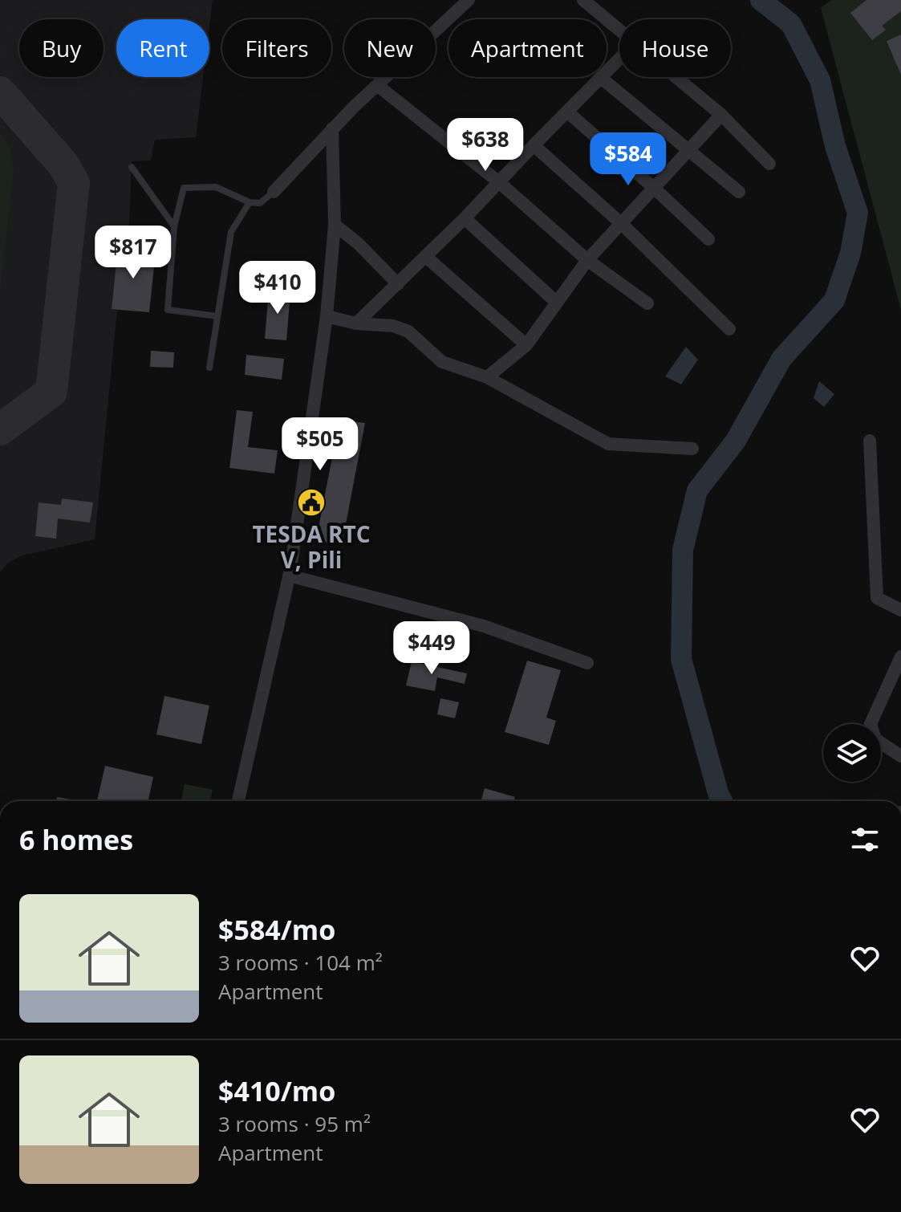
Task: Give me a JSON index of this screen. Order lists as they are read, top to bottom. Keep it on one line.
{"places":{"public building":["TESDA RTC V, Pili"]},"page":{"chip":["Buy","Rent","Filters","New","Apartment","House"],"price":["$638","$584","$817","$410","$505","$449"],"heading":"6 homes","list":[{"name":"$584/mo","note":"3 rooms · 104 m² · Apartment"},{"name":"$410/mo","note":"3 rooms · 95 m² · Apartment"}]}}
